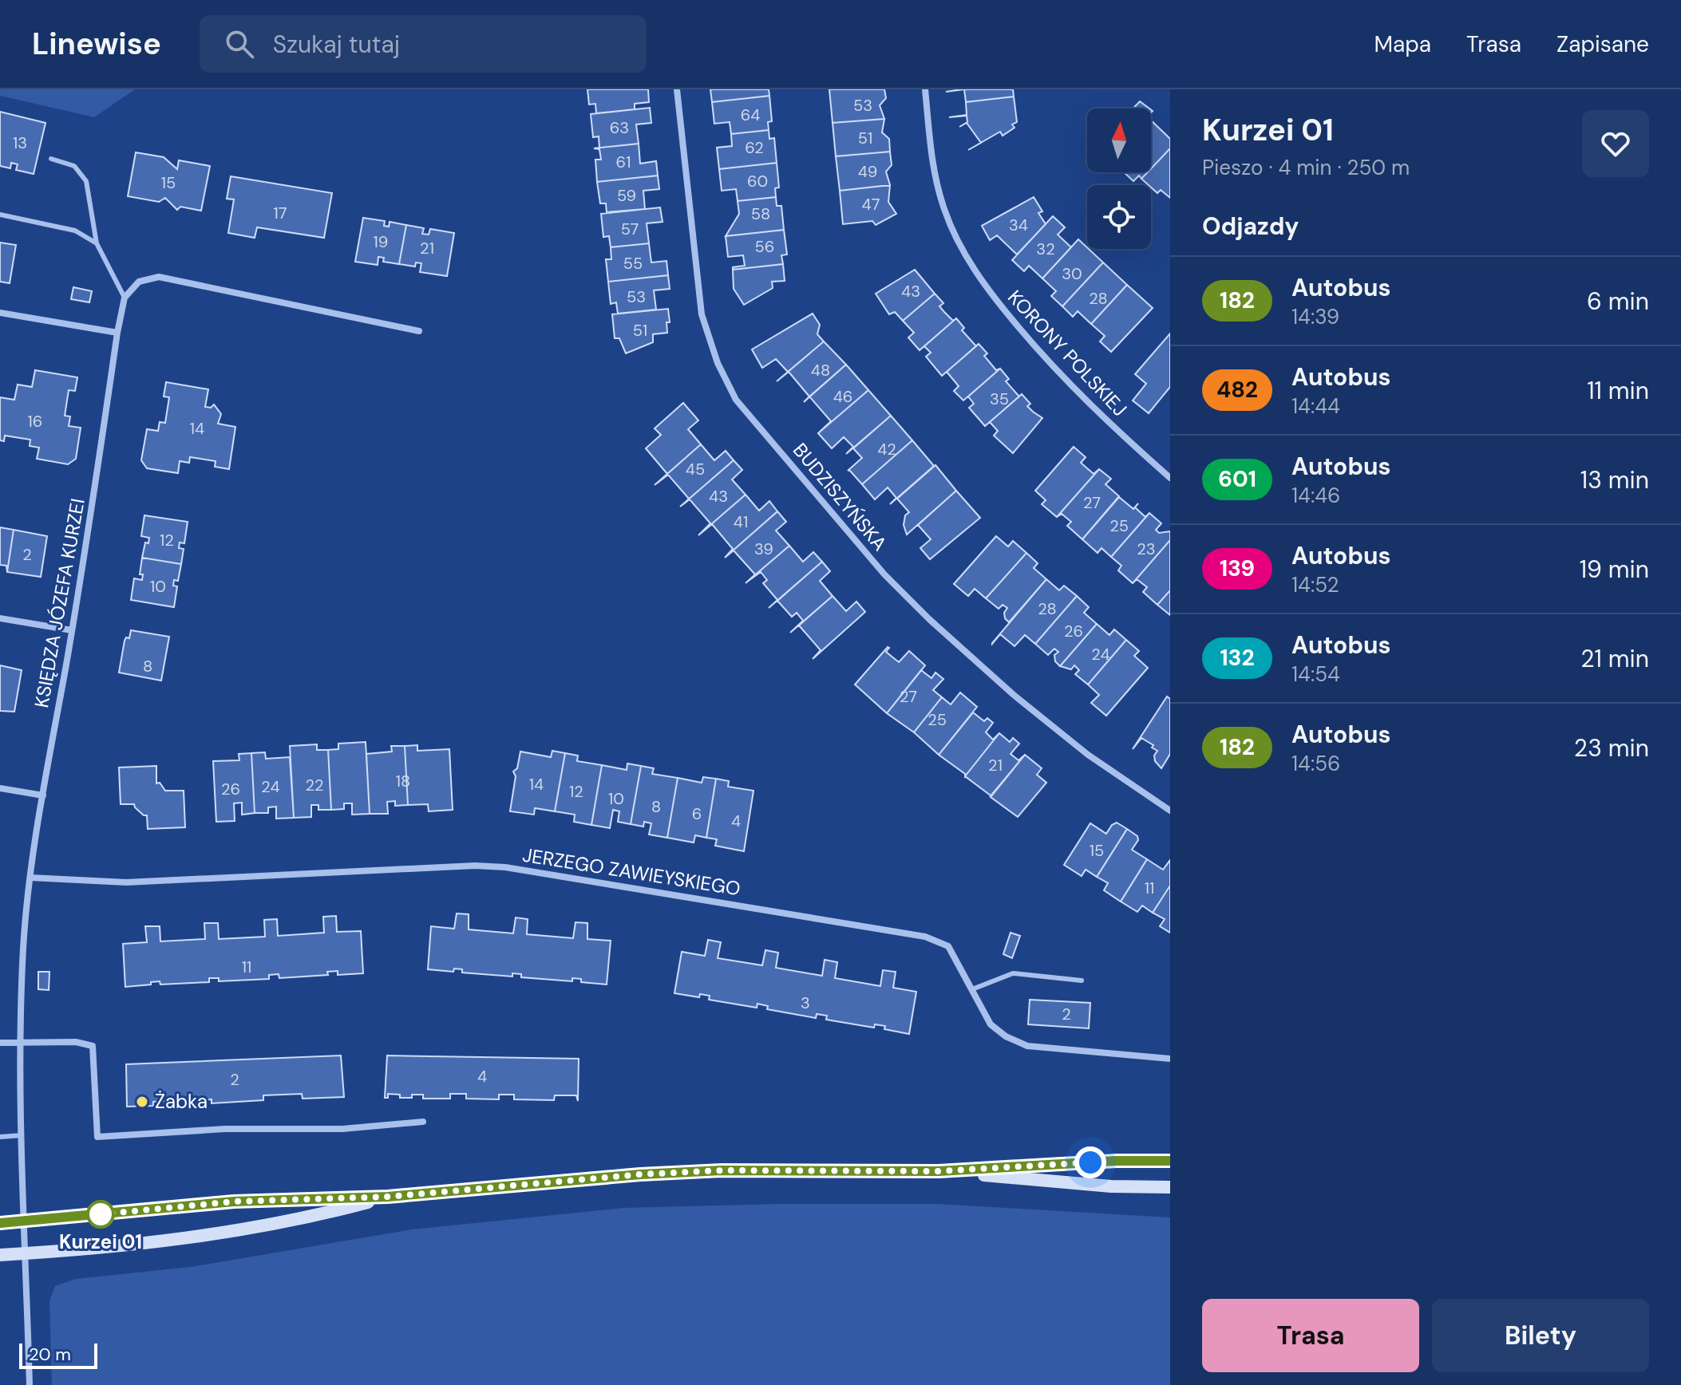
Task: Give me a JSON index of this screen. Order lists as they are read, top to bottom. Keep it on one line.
{"streets":{"street":["KORONY POLSKIEJ","BUDZISZYŃSKA","KSIĘDZA JÓZEFA KURZEI","JERZEGO ZAWIEYSKIEGO"]},"crossings":[["KSIĘDZA JÓZEFA KURZEI","JERZEGO ZAWIEYSKIEGO"]],"places":["Żabka","Kurzei 01"],"lines":["bus line 182"],"house_numbers":["53","64","63","51","13","62","61","49","60","15","59","47","17","58","34","57","19","56","21","32","55","30","43","53","28","51","48","46","35","16","14","42","45","43","27","41","25","12","39","23","2","10","28","26","24","8","27","25","21","18","14","22","24","26","12","10","8","6","4","15","11","11","3","2","4","2"],"scale_bar":"20 m","north":"top","page":{"header":"Linewise","search":"Szukaj tutaj","nav":["Mapa","Trasa","Zapisane"],"heading":[["Kurzei 01","Pieszo · 4 min · 250 m"],"Odjazdy"],"list":[{"mark":"182","name":"Autobus","note":"14:39","value":"6 min"},{"mark":"482","name":"Autobus","note":"14:44","value":"11 min"},{"mark":"601","name":"Autobus","note":"14:46","value":"13 min"},{"mark":"139","name":"Autobus","note":"14:52","value":"19 min"},{"mark":"132","name":"Autobus","note":"14:54","value":"21 min"},{"mark":"182","name":"Autobus","note":"14:56","value":"23 min"}],"buttons":["Trasa","Bilety"],"scale":"20 m"}}
